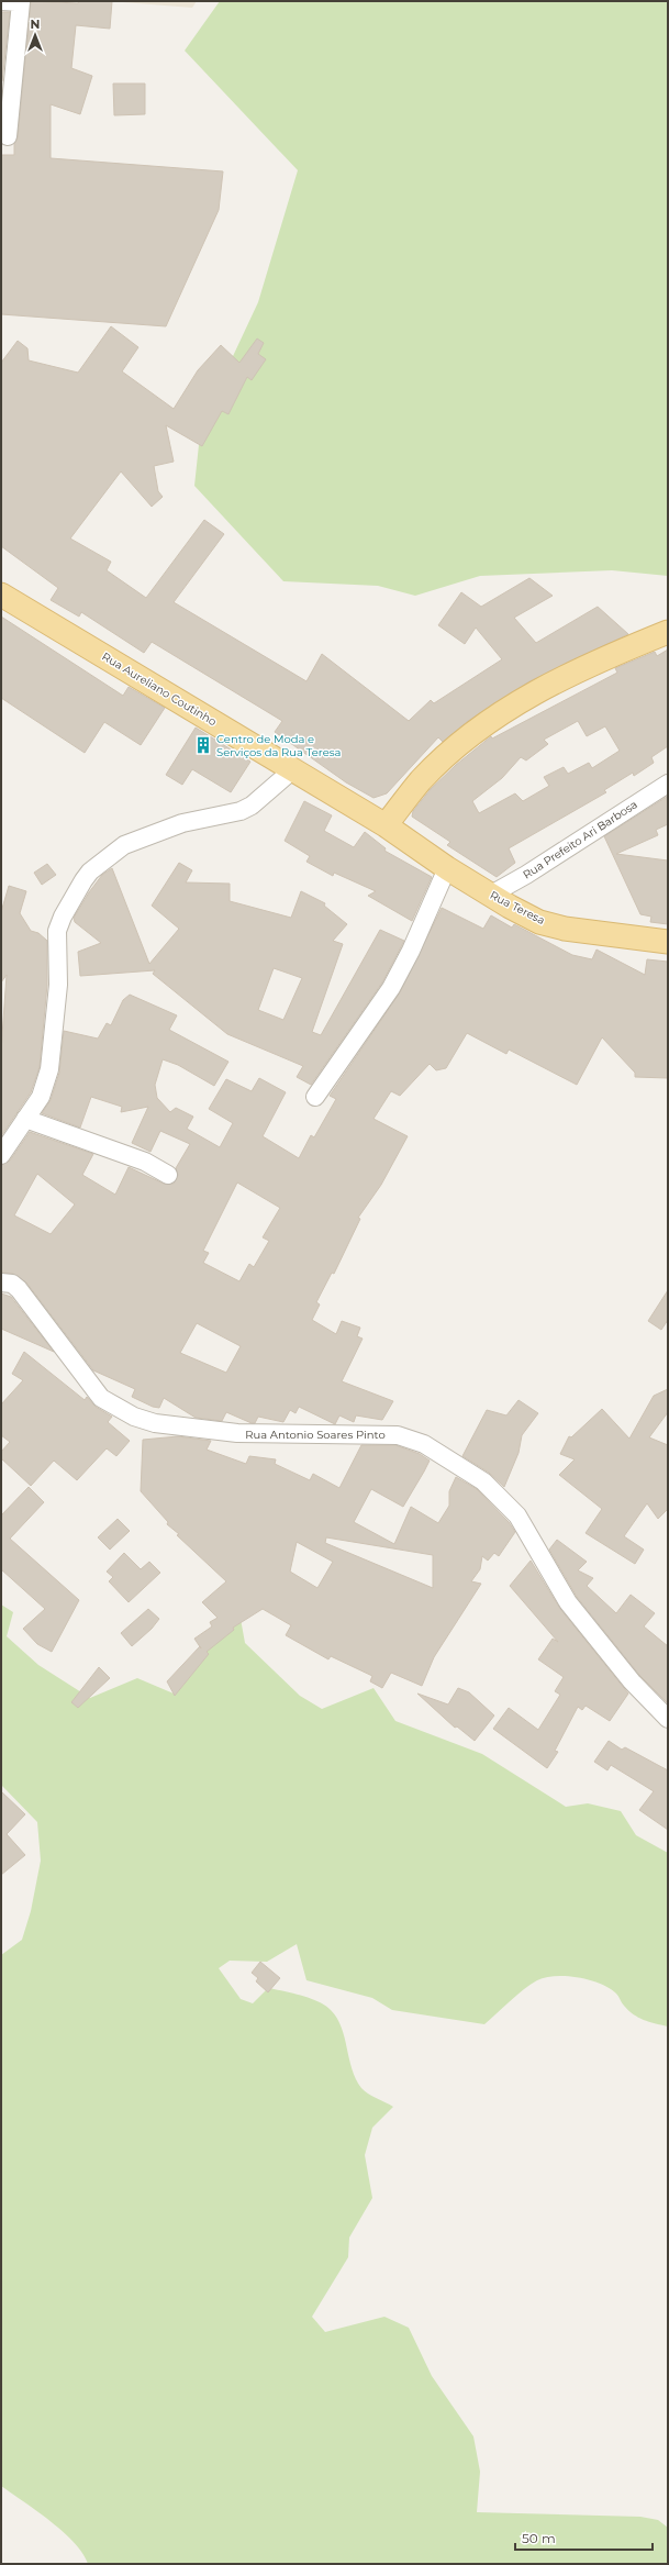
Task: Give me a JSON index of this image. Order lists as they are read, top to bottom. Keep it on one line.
{"streets":{"main road":["Rua Aureliano Coutinho","Rua Teresa"],"street":["Rua Prefeito Ari Barbosa","Rua Antonio Soares Pinto"]},"crossings":[["Rua Aureliano Coutinho","Rua Teresa"],["Rua Prefeito Ari Barbosa","Rua Teresa"]],"places":{"building":["Centro de Moda e Serviços da Rua Teresa"]},"scale_bar":"50 m","north":"top"}
